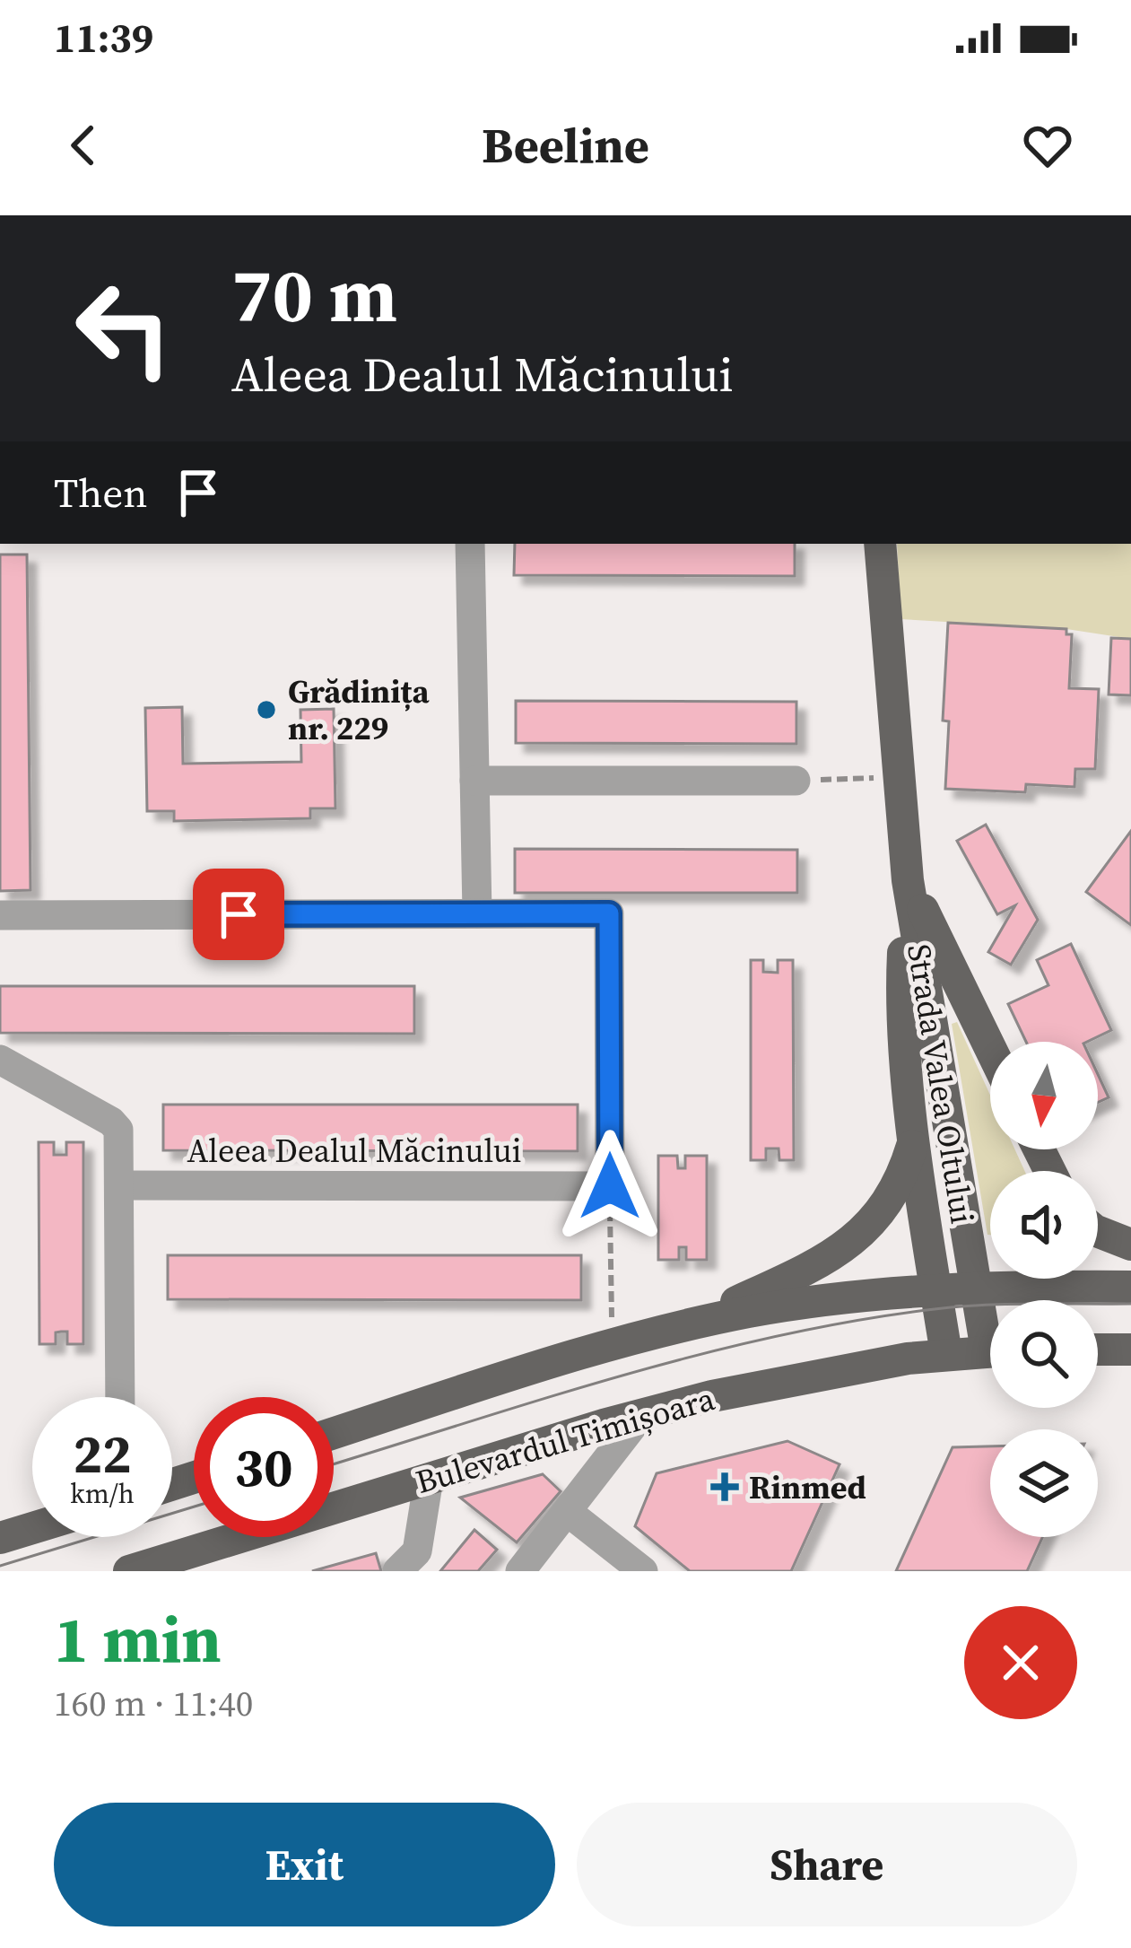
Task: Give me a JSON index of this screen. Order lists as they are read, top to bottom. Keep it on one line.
{"streets":{"main road":["Strada Valea Oltului","Bulevardul Timișoara"],"street":["Aleea Dealul Măcinului"]},"crossings":[["Strada Valea Oltului","Bulevardul Timișoara"]],"places":{"other":["Grădinița nr. 229"],"health":["Rinmed"]},"north":"bottom","page":{"status":"11:39","header":"Beeline","turn":["70 m","Aleea Dealul Măcinului"],"then":"Then","speed":"22 km/h","limit":"30","heading":["1 min","160 m · 11:40"],"buttons":["Exit","Share"]}}
